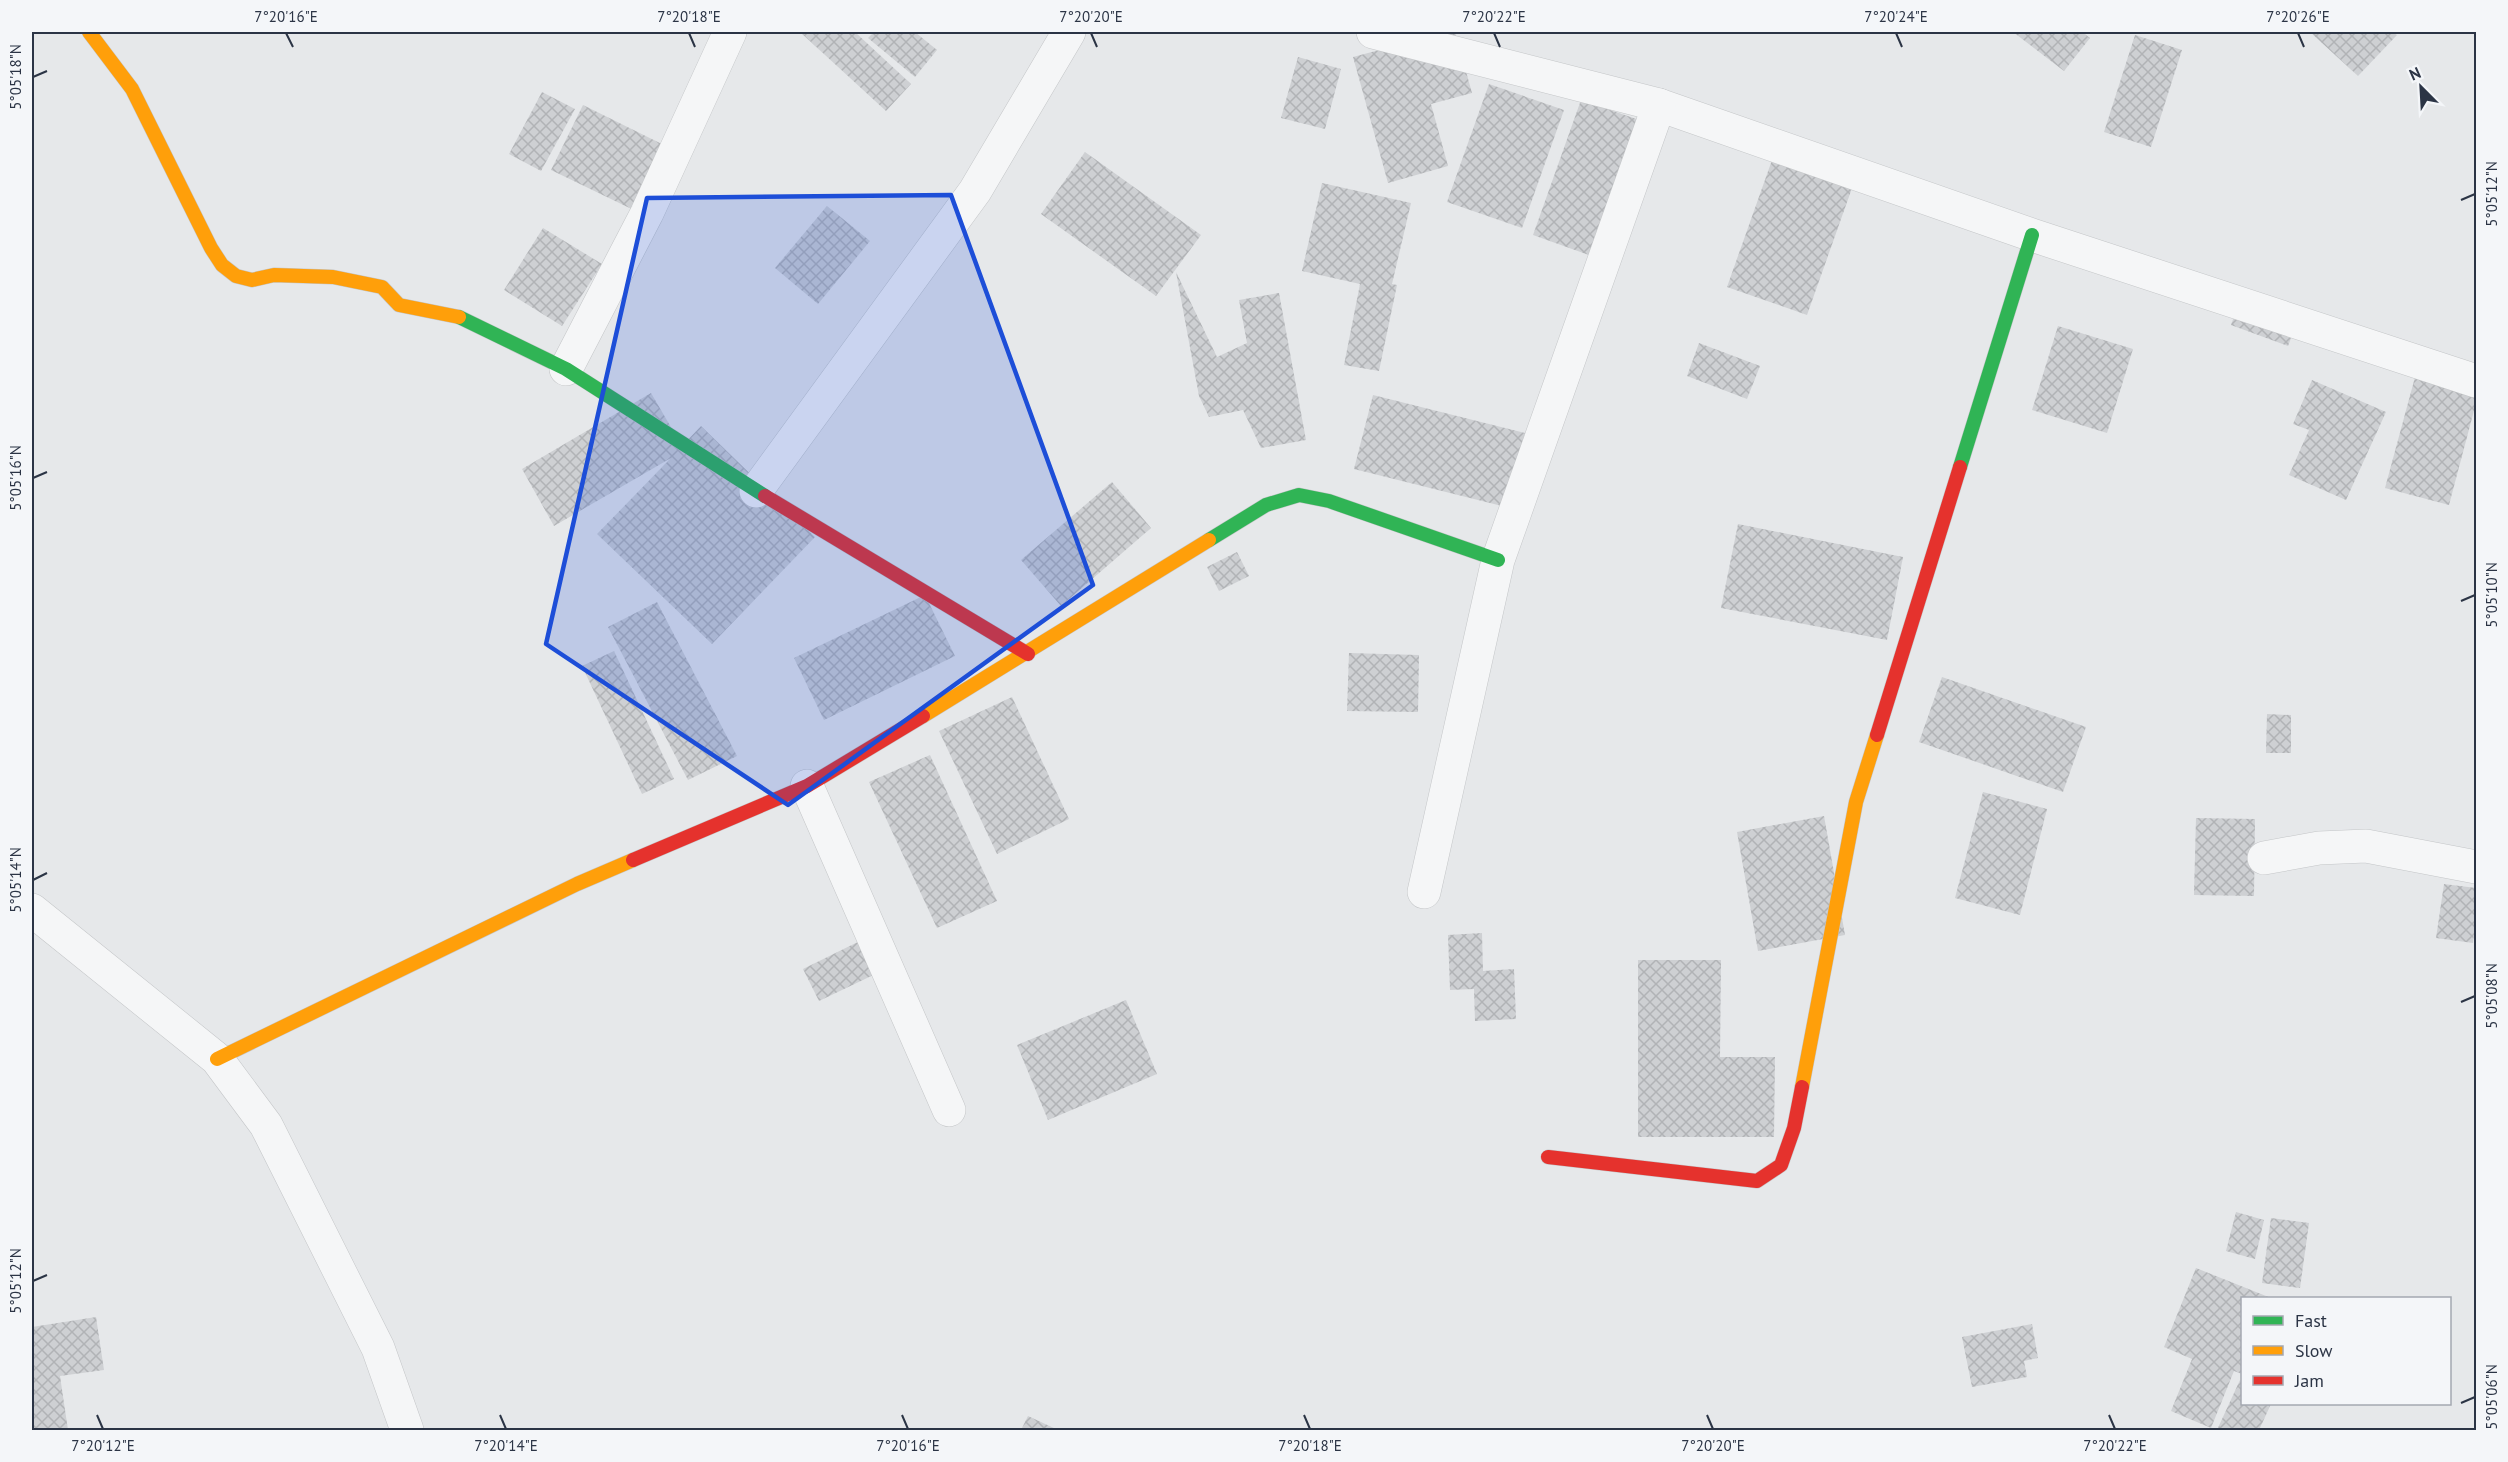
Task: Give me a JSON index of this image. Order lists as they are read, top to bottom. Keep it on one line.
{"legend":["Fast","Slow","Jam"],"north":"top left","coordinates":["7°20'16\"E","7°20'18\"E","7°20'20\"E","7°20'22\"E","7°20'24\"E","7°20'26\"E","5°05'18\"N","5°05'12\"N","5°05'16\"N","5°05'10\"N","5°05'14\"N","5°05'08\"N","5°05'06\"N","7°20'12\"E","7°20'14\"E"]}
